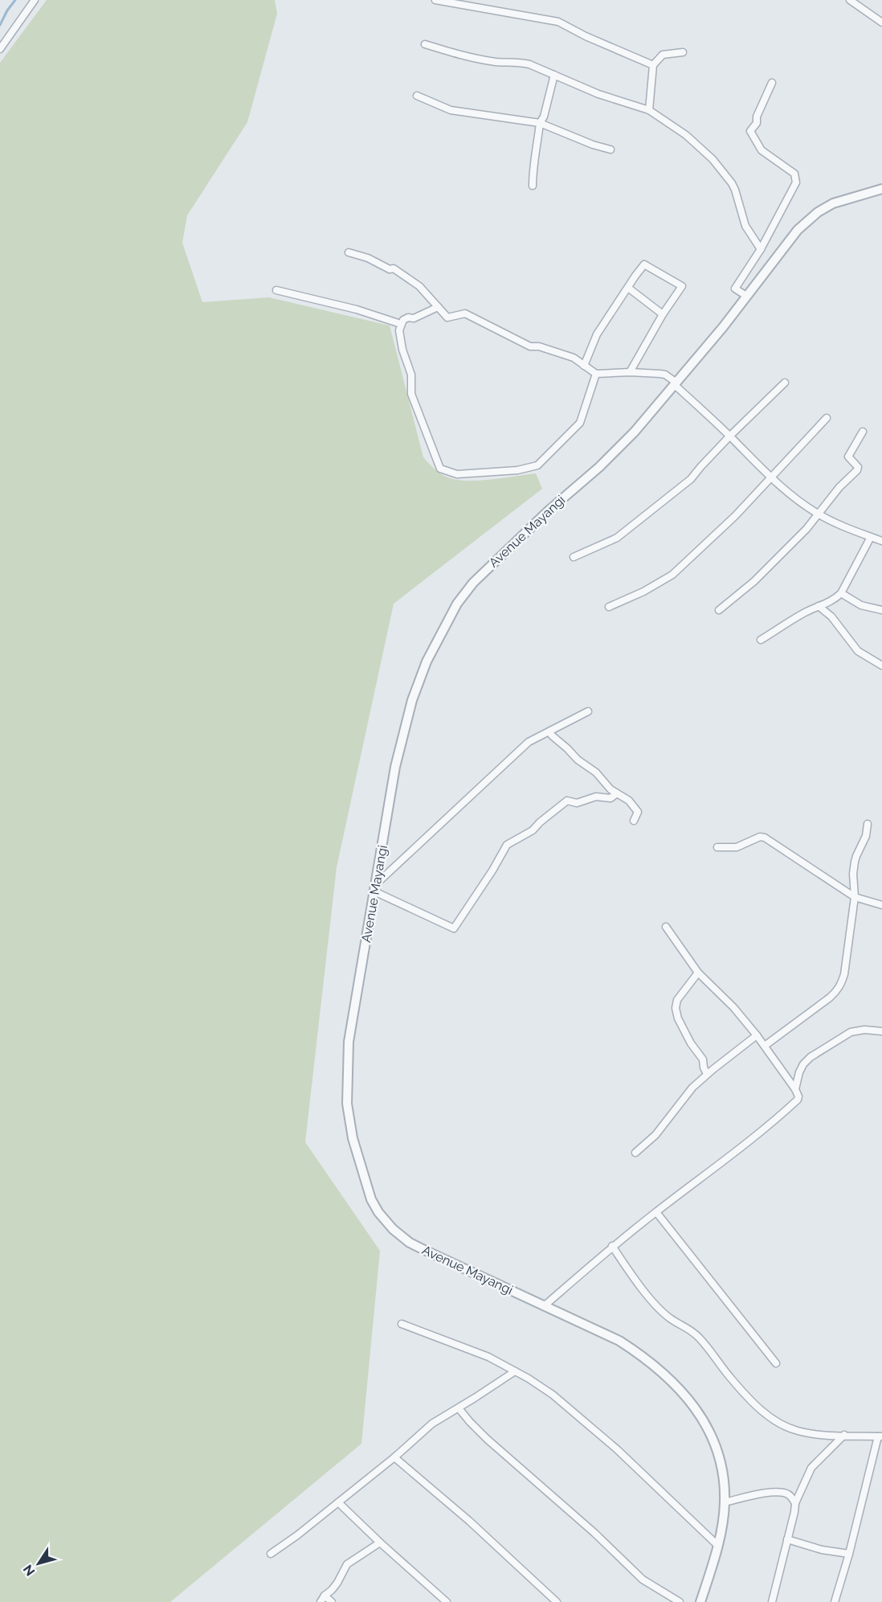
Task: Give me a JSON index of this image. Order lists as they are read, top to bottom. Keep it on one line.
{"streets":{"street":["Avenue Mayangi"]},"north":"bottom left"}
